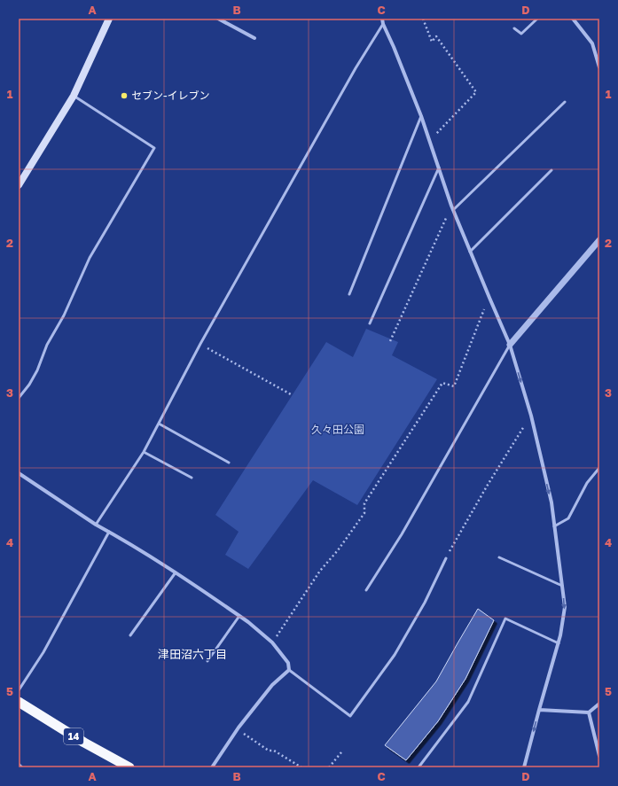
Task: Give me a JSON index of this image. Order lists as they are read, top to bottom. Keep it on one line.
{"streets":{"highway":["14"]},"districts":["津田沼六丁目"],"parks":["久々田公園"],"places":["セブン-イレブン"],"grid":{"columns":["A","B","C","D"],"rows":["1","2","3","4","5"]}}
